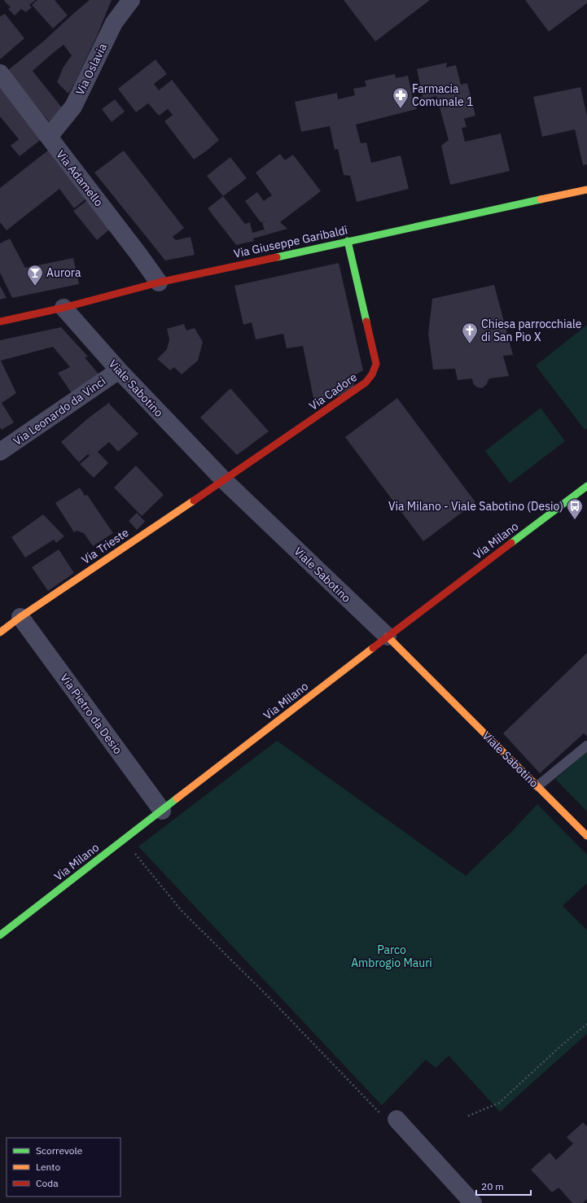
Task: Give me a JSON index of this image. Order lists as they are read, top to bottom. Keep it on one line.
{"streets":{"street":["Via Oslavia","Via Adamello","Via Giuseppe Garibaldi","Viale Sabotino","Via Cadore","Via Leonardo da Vinci","Via Milano","Via Trieste","Via Pietro da Desio"]},"crossings":[["Via Oslavia","Via Adamello"],["Via Adamello","Via Giuseppe Garibaldi"],["Via Giuseppe Garibaldi","Viale Sabotino"],["Via Giuseppe Garibaldi","Via Cadore"],["Viale Sabotino","Via Cadore"],["Viale Sabotino","Via Leonardo da Vinci"],["Viale Sabotino","Via Milano"],["Viale Sabotino","Via Trieste"],["Via Cadore","Via Trieste"],["Via Milano","Via Pietro da Desio"],["Via Trieste","Via Pietro da Desio"]],"parks":["Parco Ambrogio Mauri"],"places":{"pharmacy":["Farmacia Comunale 1"],"bar":["Aurora"],"church":["Chiesa parrocchiale di San Pio X"],"bus stop":["Via Milano - Viale Sabotino (Desio)"]},"legend":["Scorrevole","Lento","Coda"],"scale_bar":"20 m"}
